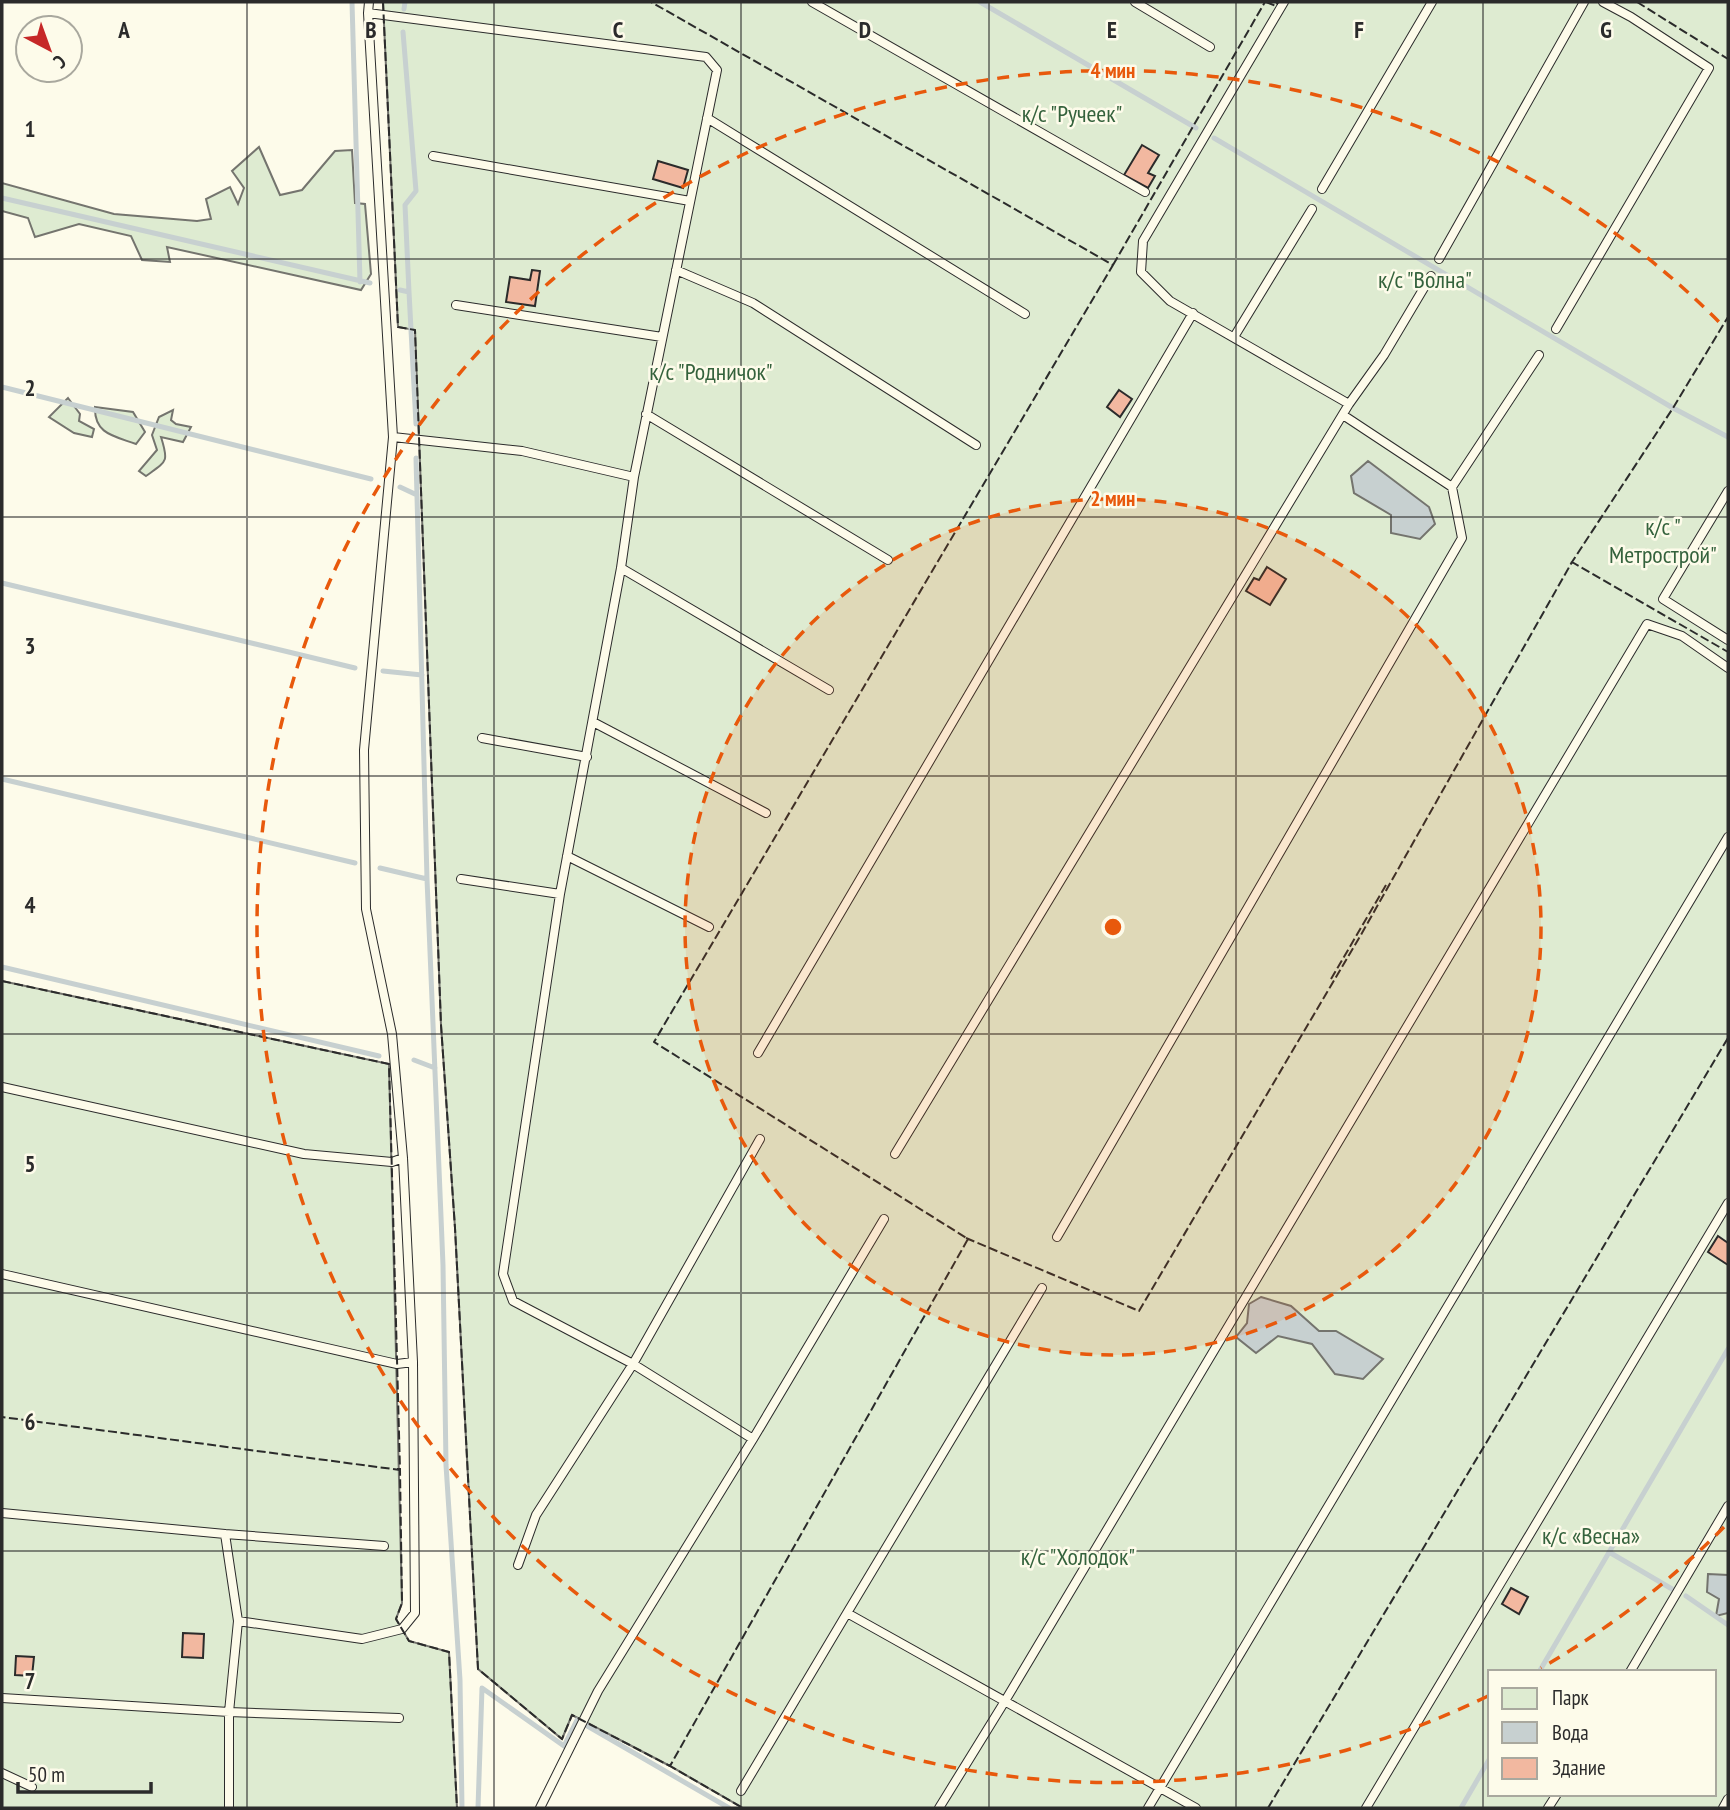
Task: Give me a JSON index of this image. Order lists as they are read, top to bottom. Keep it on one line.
{"parks":["к/с \"Ручеек\"","к/с \"Волна\"","к/с \"Родничок\"","к/с \" Метрострой\"","к/с «Весна»","к/с \"Холодок\""],"legend":["Парк","Вода","Здание"],"scale_bar":"50 m","north":"bottom right","grid":{"columns":["A","B","C","D","E","F","G"],"rows":["1","2","3","4","5","6","7"]},"rings":["4 мин","2 мин"]}
